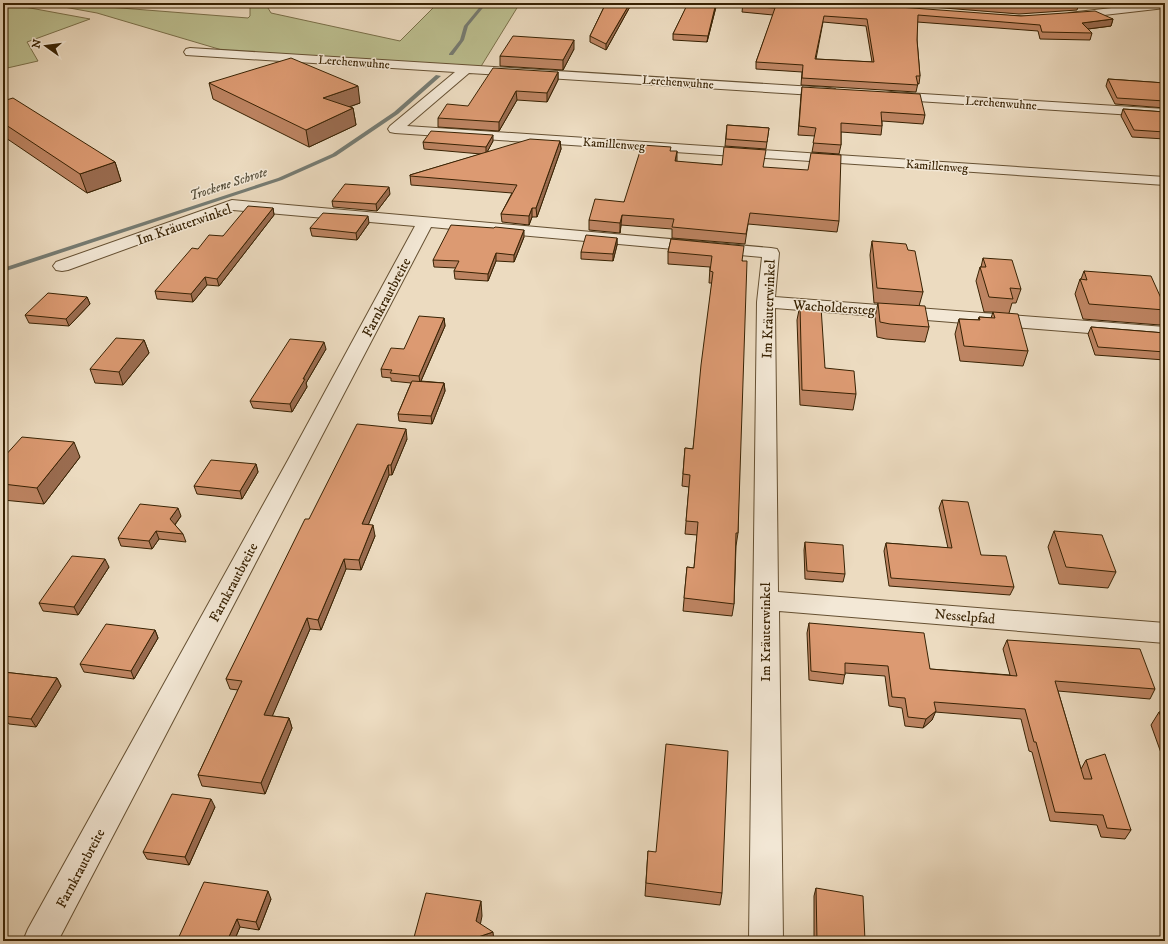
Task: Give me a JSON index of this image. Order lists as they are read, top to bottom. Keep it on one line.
{"streets":{"street":["Lerchenwuhne","Kamillenweg","Im Kräuterwinkel","Farnkrautbreite","Wacholdersteg","Nesselpfad"]},"crossings":[["Lerchenwuhne","Kamillenweg"],["Im Kräuterwinkel","Farnkrautbreite"],["Im Kräuterwinkel","Wacholdersteg"],["Im Kräuterwinkel","Nesselpfad"]],"water":["Trockene Schrote"],"north":"left"}
